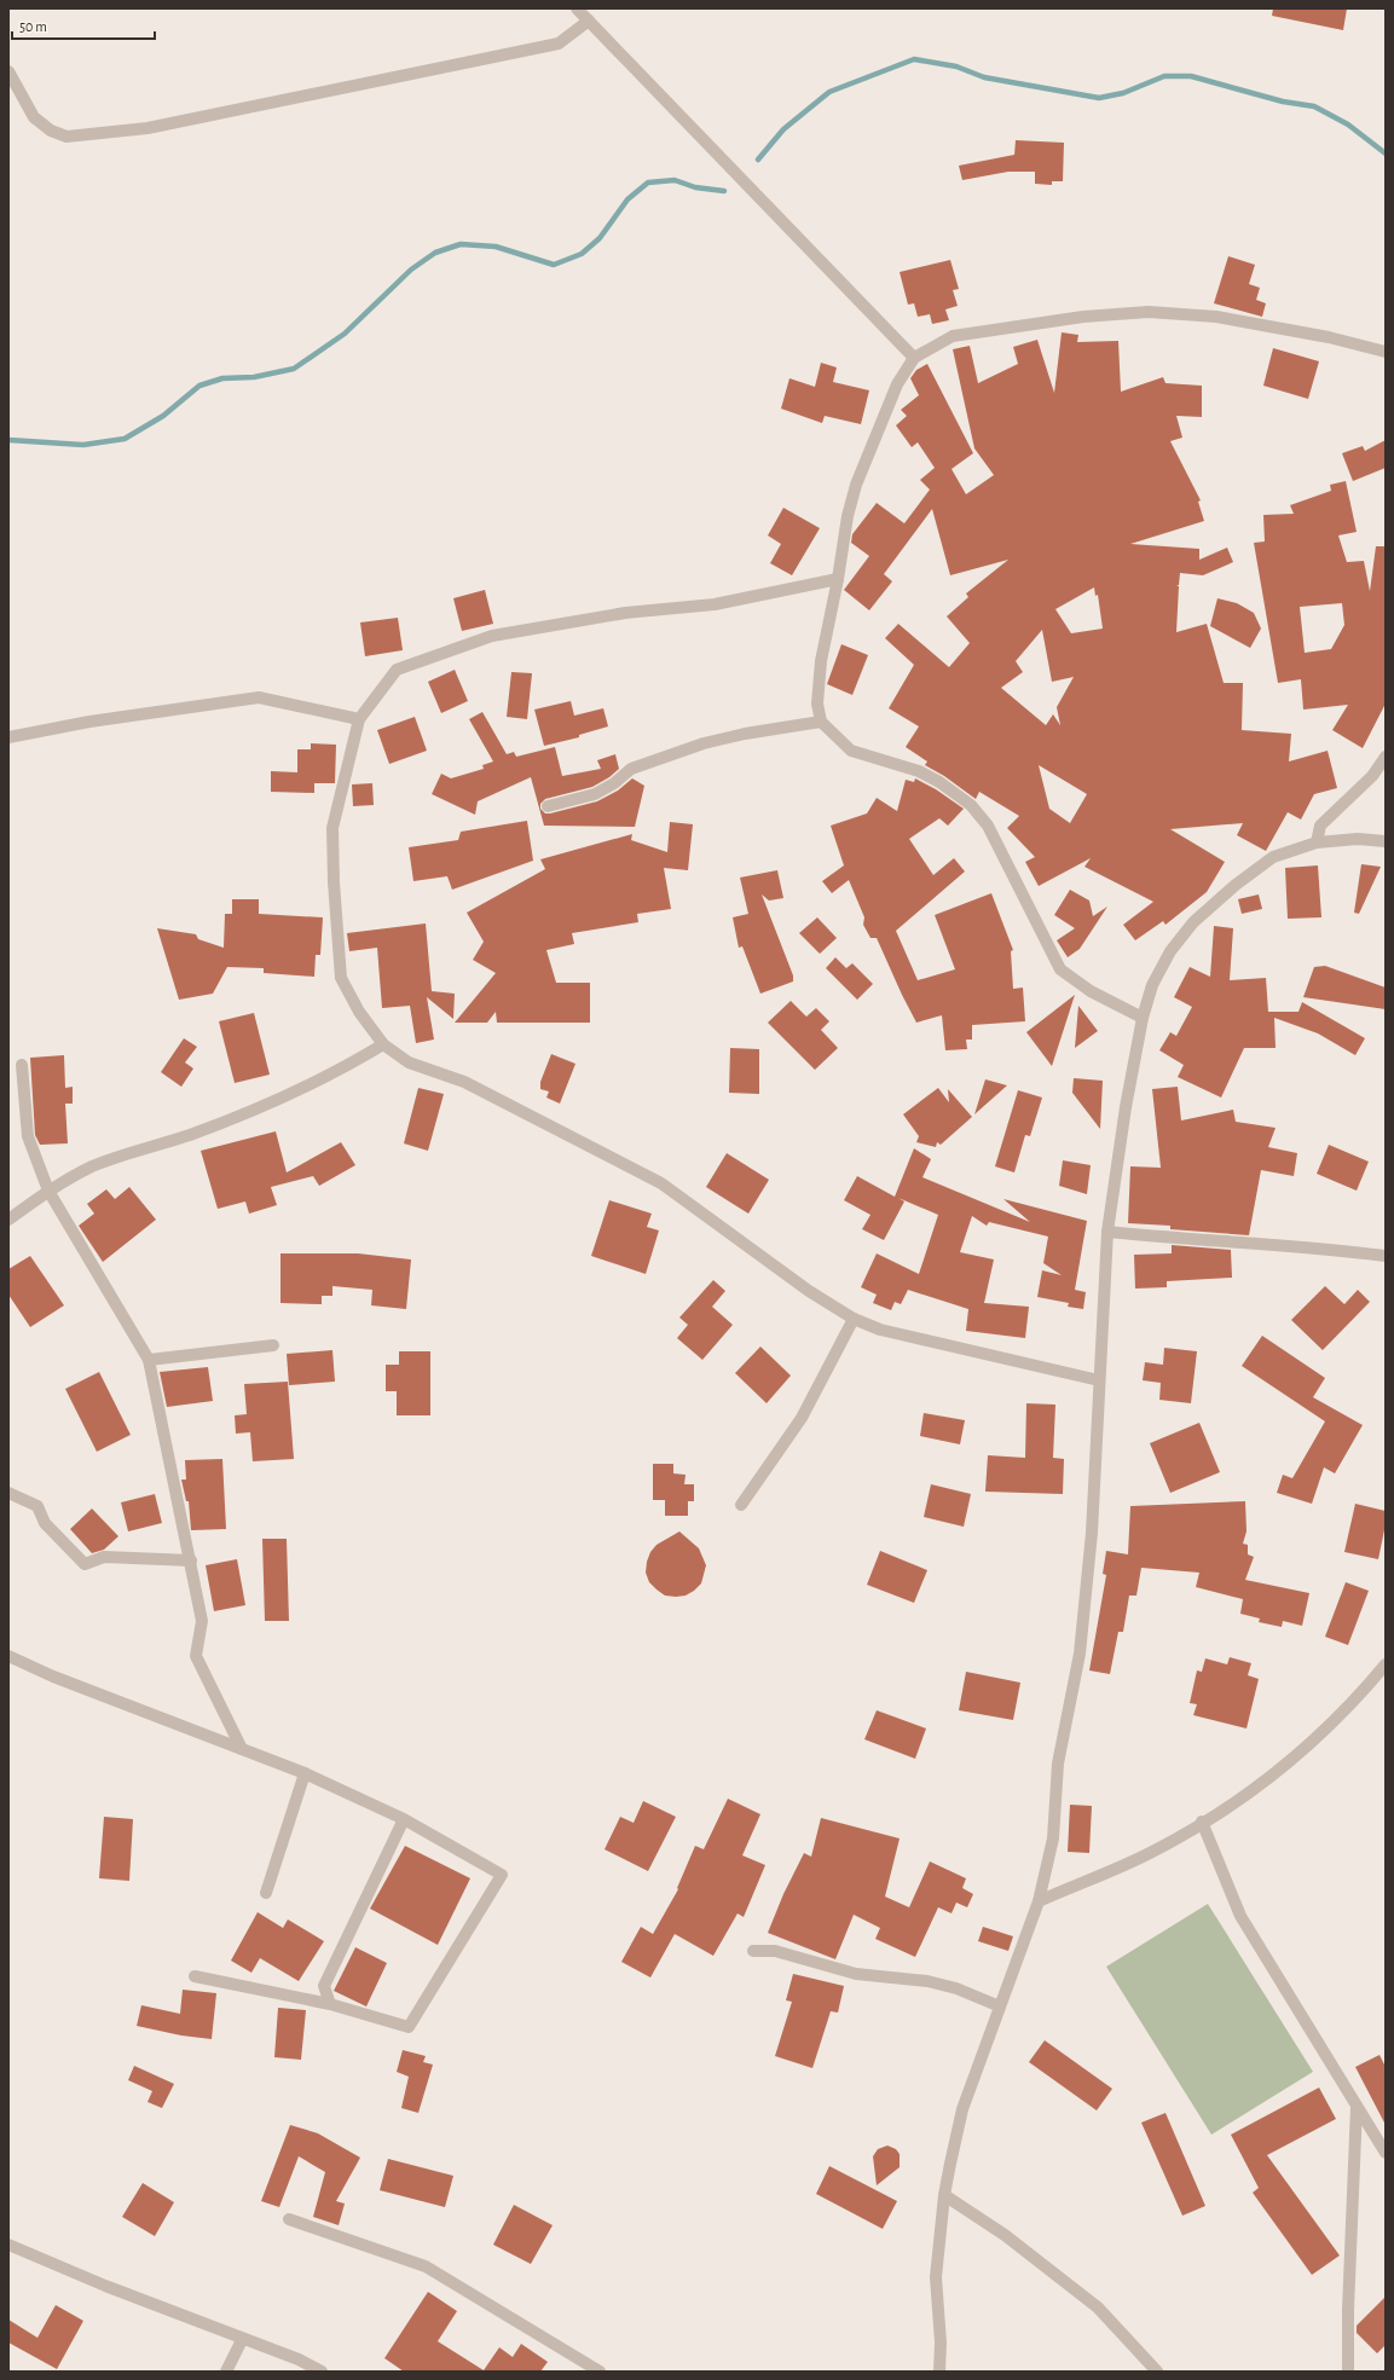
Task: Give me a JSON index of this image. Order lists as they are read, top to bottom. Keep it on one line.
{"scale_bar":"50 m"}
